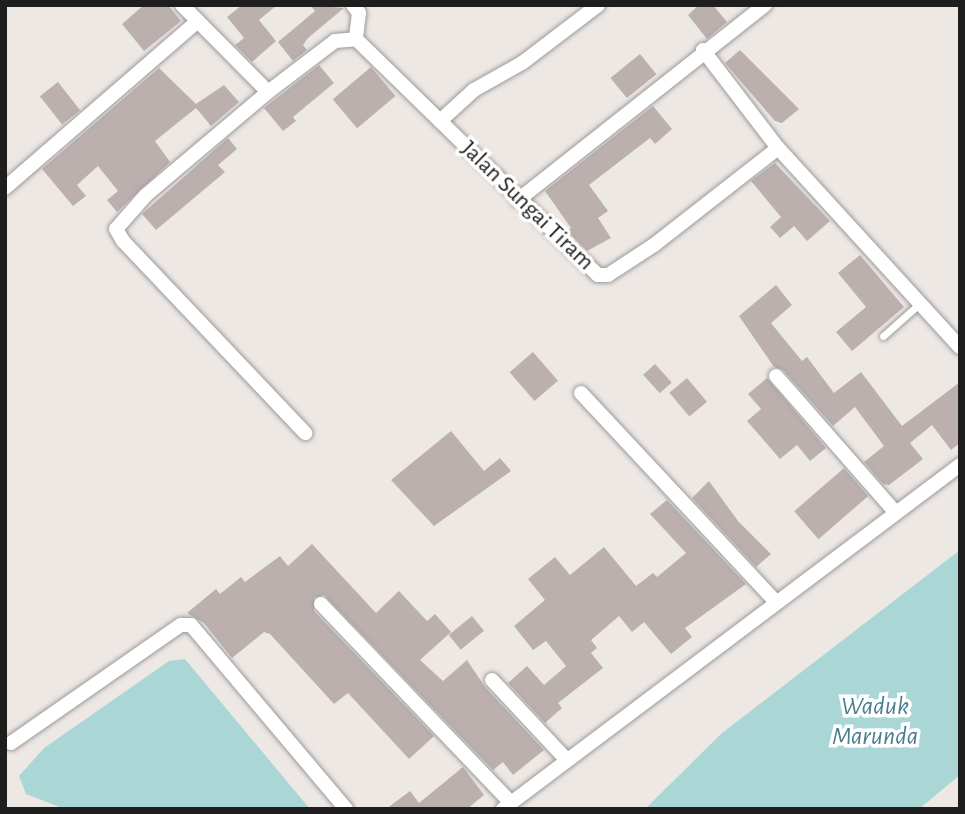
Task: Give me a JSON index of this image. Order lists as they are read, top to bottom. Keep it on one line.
{"streets":{"street":["Jalan Sungai Tiram"]},"water":["Waduk Marunda"]}
